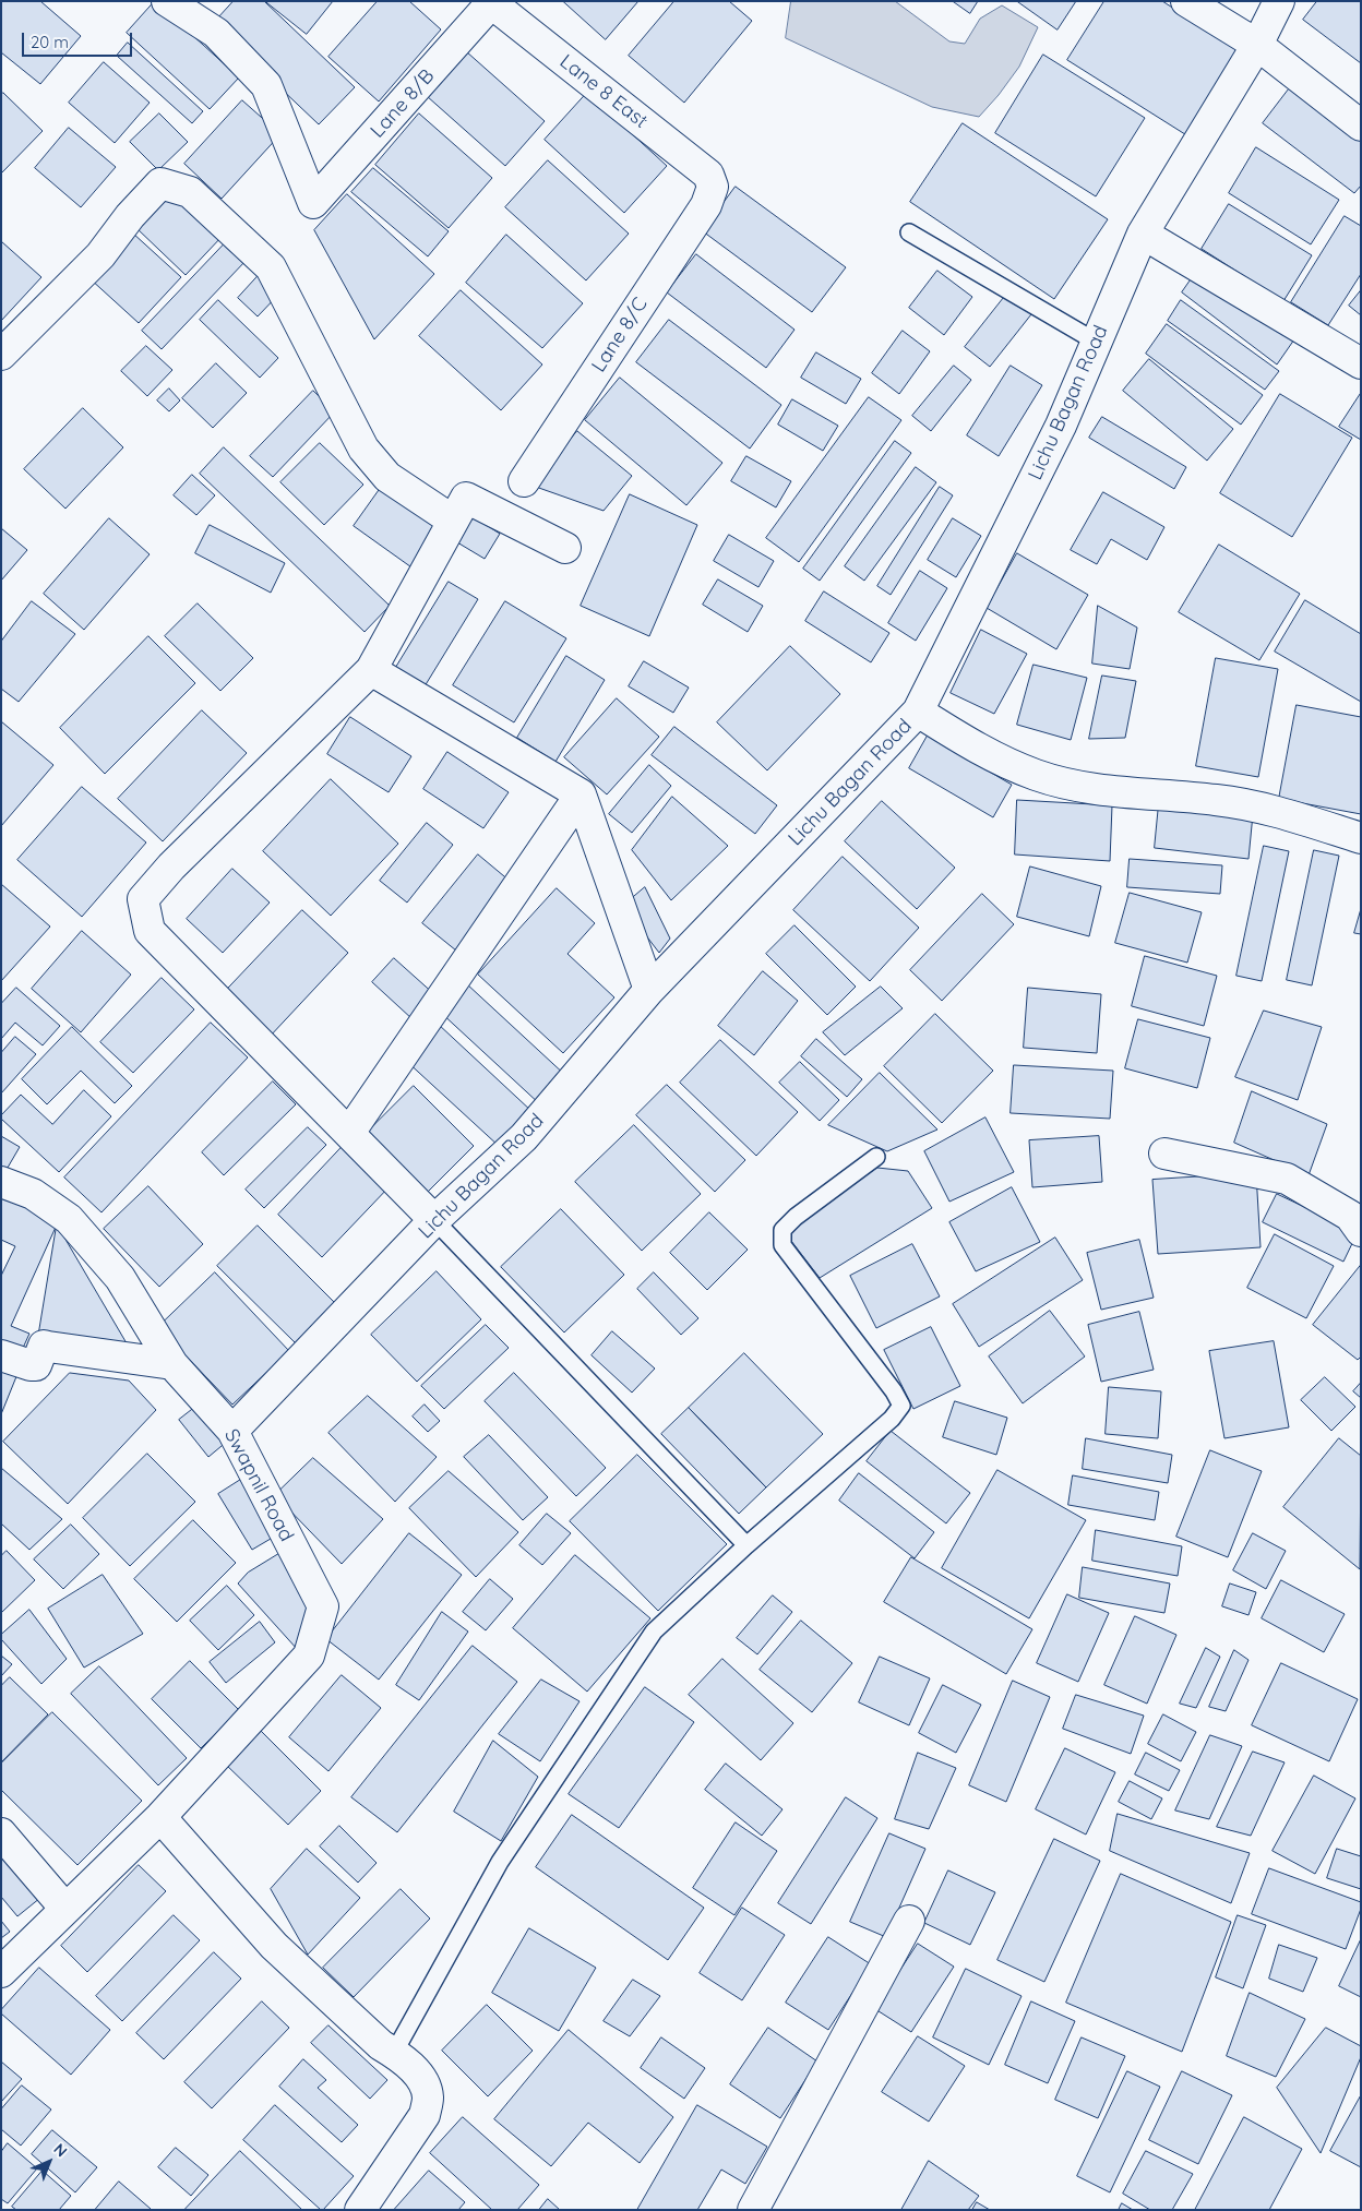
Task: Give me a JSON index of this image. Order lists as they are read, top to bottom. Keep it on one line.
{"streets":{"street":["Lane 8 East","Lane 8/B","Lane 8/C","Lichu Bagan Road","Swapnil Road"]},"crossings":[["Lane 8 East","Lane 8/B"],["Lane 8 East","Lane 8/C"],["Lichu Bagan Road","Swapnil Road"]],"scale_bar":"20 m","north":"top right"}
